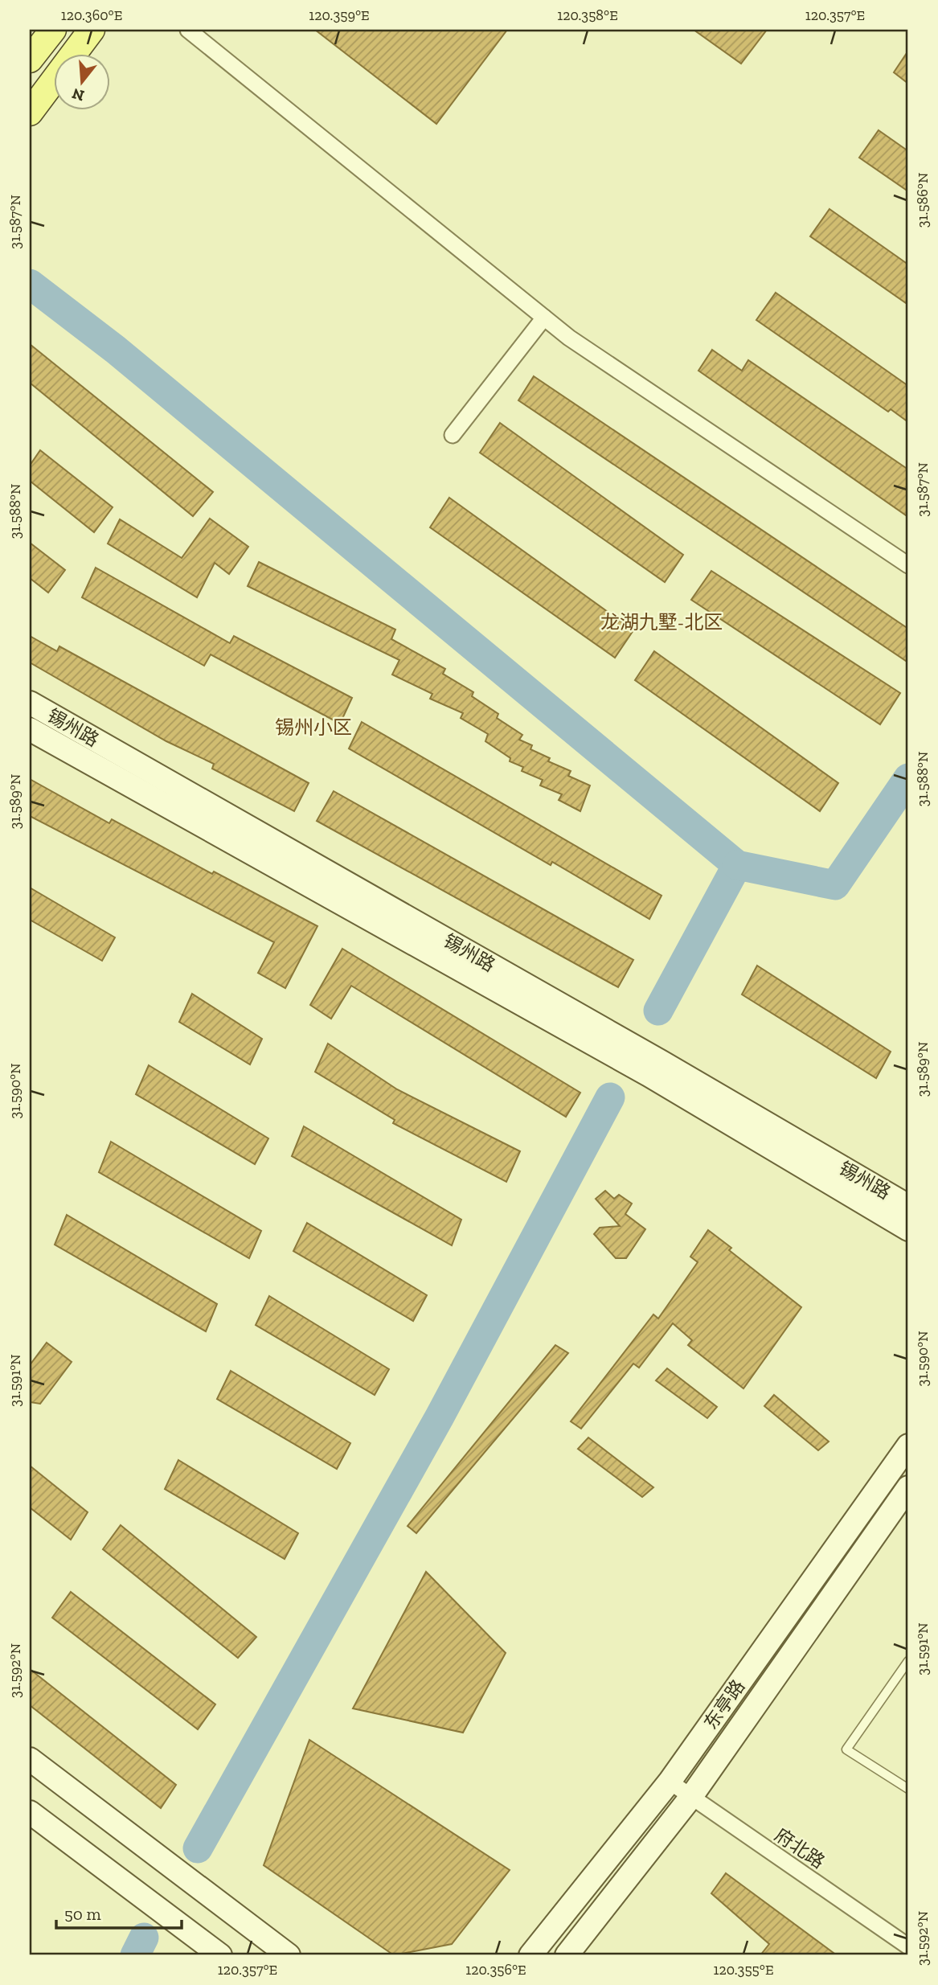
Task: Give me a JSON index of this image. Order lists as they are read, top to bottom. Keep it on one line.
{"streets":{"street":["锡州路","东亭路","府北路"]},"crossings":[["东亭路","府北路"]],"districts":["龙湖九墅-北区","锡州小区"],"scale_bar":"50 m","north":"bottom","coordinates":["120.360°E","120.359°E","120.358°E","120.357°E","31.586°N","31.587°N","31.588°N","31.589°N","31.590°N","31.591°N","31.592°N","120.356°E","120.355°E"]}
